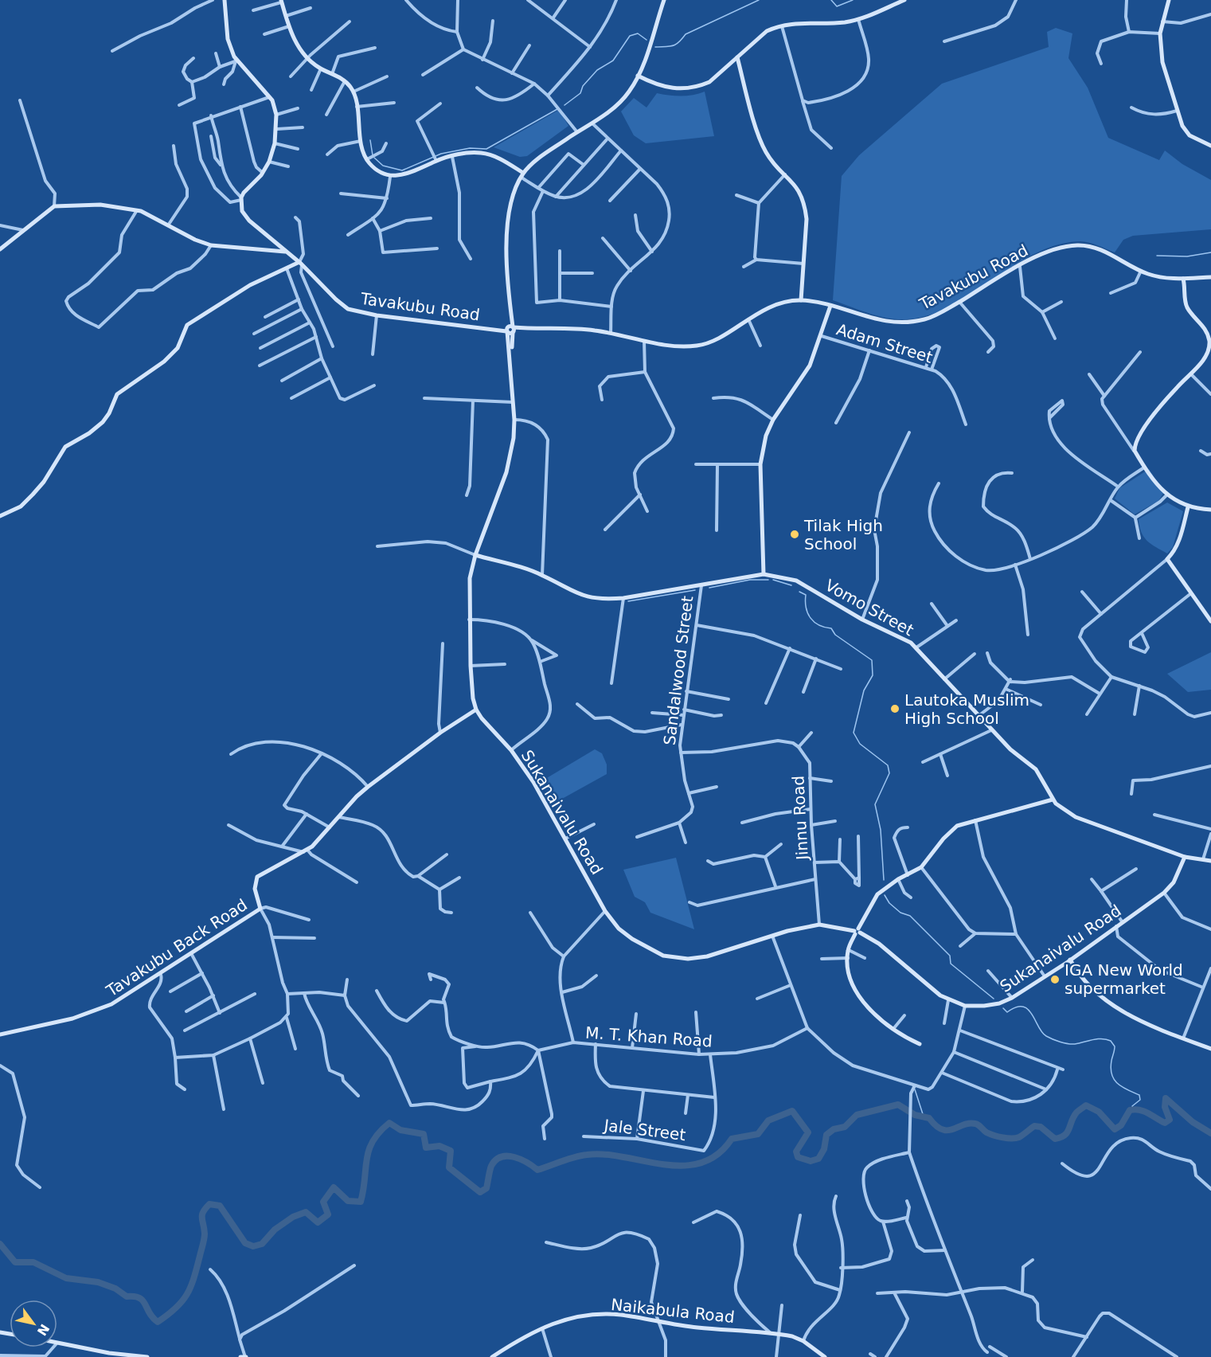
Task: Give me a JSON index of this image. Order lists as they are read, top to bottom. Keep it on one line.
{"streets":{"main road":["Tavakubu Road","Vomo Street","Sukanaivalu Road","Tavakubu Back Road","Naikabula Road"],"street":["Adam Street","Sandalwood Street","Jinnu Road","M. T. Khan Road","Jale Street"]},"crossings":[["Tavakubu Road","Sukanaivalu Road"],["Vomo Street","Sandalwood Street"],["Vomo Street","Sukanaivalu Road"],["Sukanaivalu Road","Jinnu Road"],["Sukanaivalu Road","Tavakubu Back Road"]],"places":["Tilak High School","Lautoka Muslim High School","IGA New World supermarket"],"north":"bottom right"}
